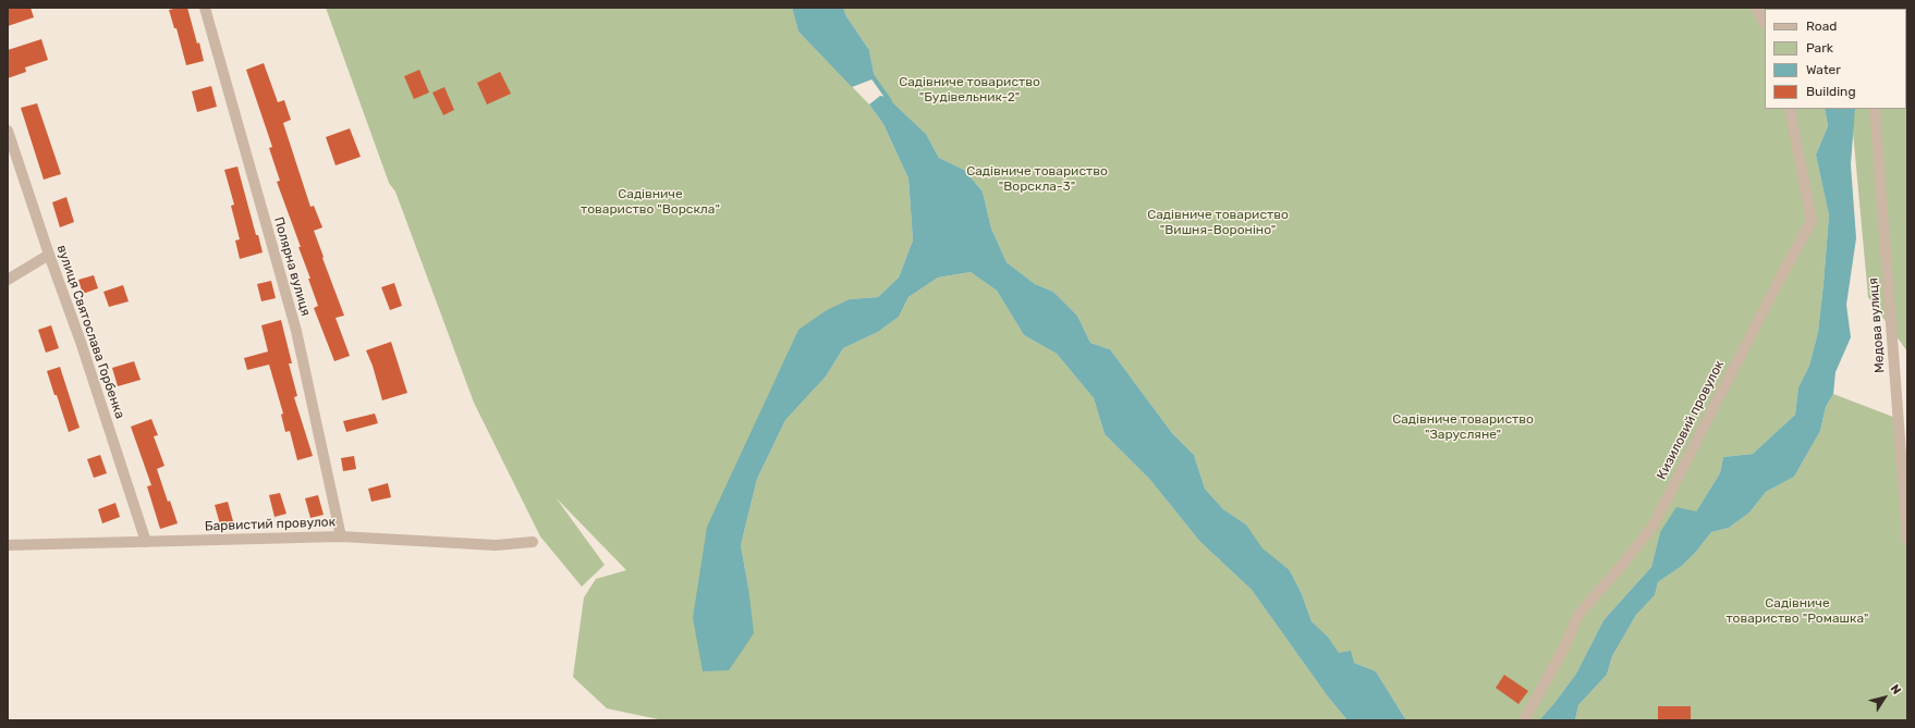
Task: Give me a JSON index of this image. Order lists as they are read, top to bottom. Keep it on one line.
{"streets":{"street":["Полярна вулиця","Медова вулиця","вулиця Святослава Горбенка","Кизиловий провулок","Барвистий провулок"]},"crossings":[["Полярна вулиця","Барвистий провулок"],["вулиця Святослава Горбенка","Барвистий провулок"]],"parks":["Садівниче товариство \"Будівельник-2\"","Садівниче товариство \"Ворскла-3\"","Садівниче товариство \"Ворскла\"","Садівниче товариство \"Вишня-Вороніно\"","Садівниче товариство \"Зарусляне\"","Садівниче товариство \"Ромашка\""],"legend":["Road","Park","Water","Building"],"north":"top right"}
